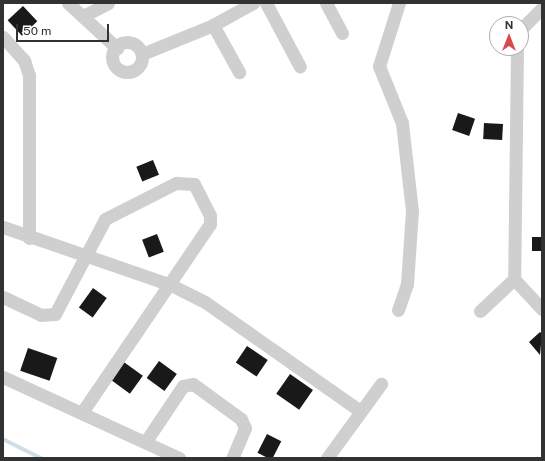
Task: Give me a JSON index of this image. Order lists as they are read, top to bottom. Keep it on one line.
{"scale_bar":"50 m","north":"top"}
